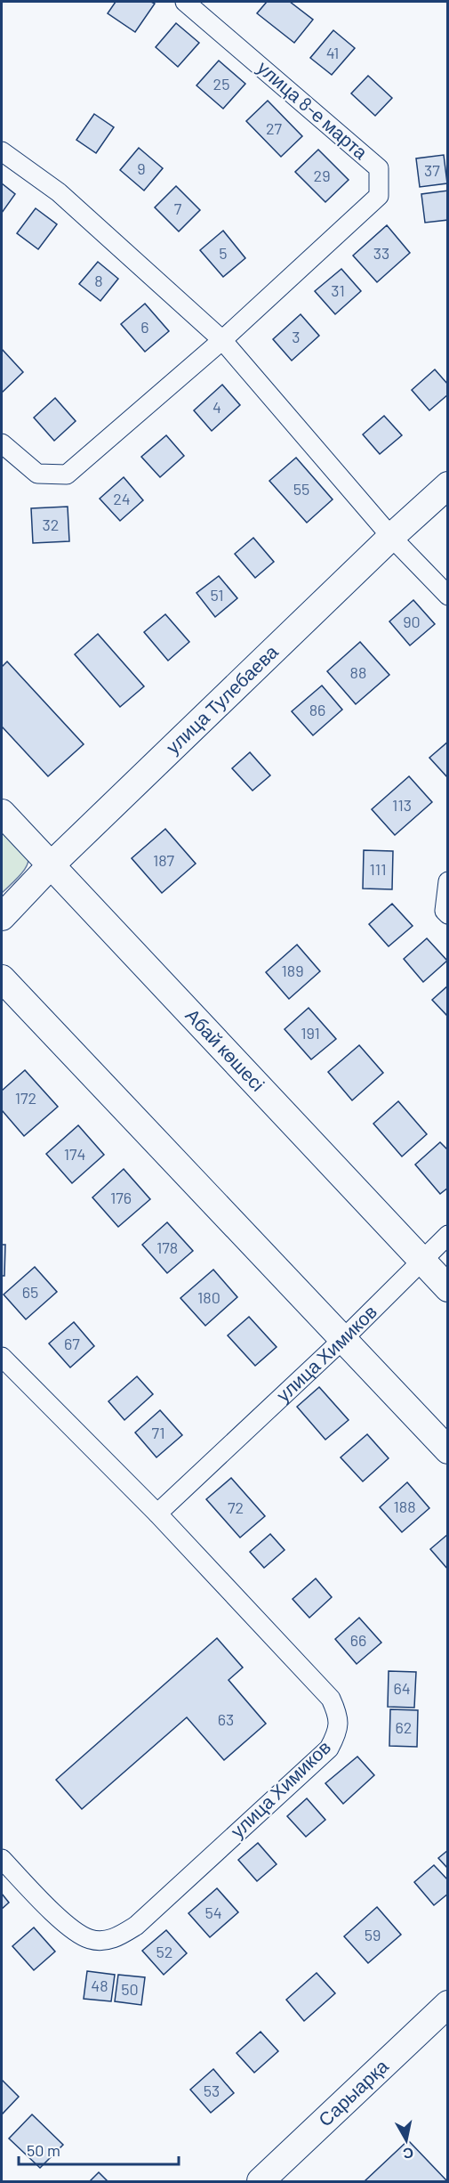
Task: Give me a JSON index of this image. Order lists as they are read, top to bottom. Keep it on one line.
{"streets":{"street":["улица 8-е марта","улица Тулебаева","Абай көшесі","улица Химиков","Сарыарқа"]},"crossings":[["улица Тулебаева","Абай көшесі"],["Абай көшесі","улица Химиков"]],"house_numbers":["41","25","27","9","37","29","7","5","33","8","31","6","3","4","55","24","32","51","90","88","86","113","187","111","189","191","172","174","176","178","65","180","67","71","188","72","66","64","63","62","54","59","52","48","50","53"],"scale_bar":"50 m","north":"bottom"}
